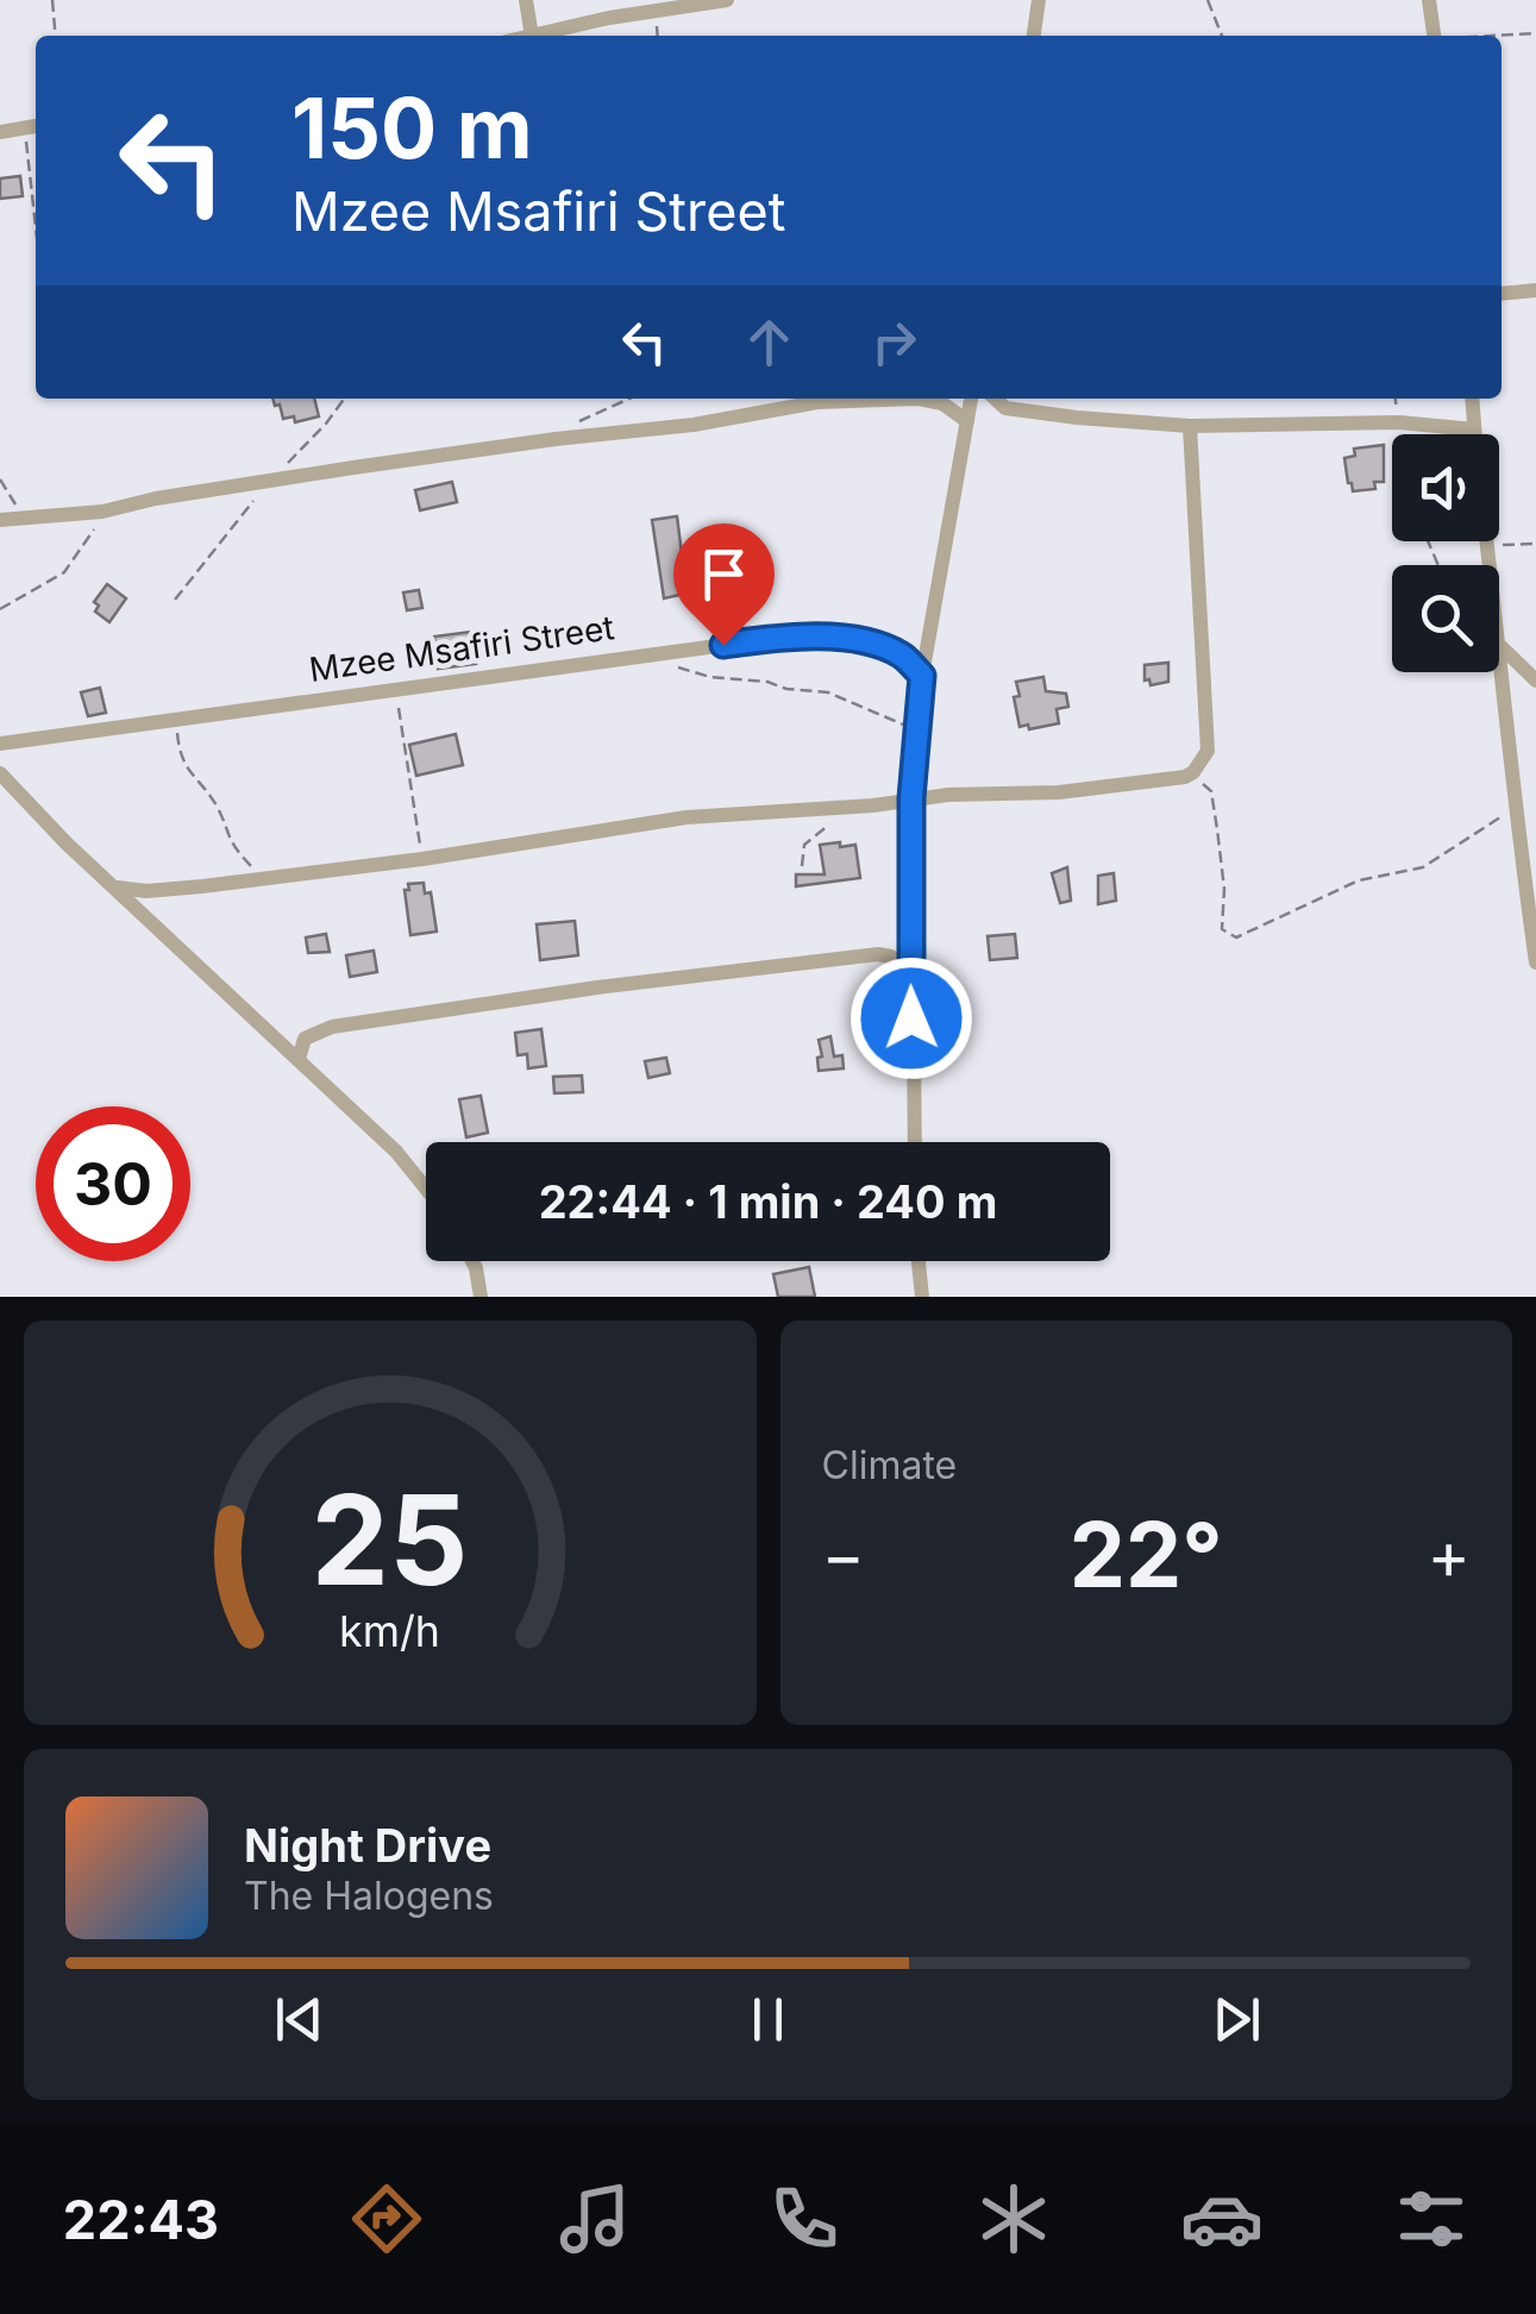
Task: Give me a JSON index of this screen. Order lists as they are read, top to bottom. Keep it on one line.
{"streets":{"street":["Mzee Msafiri Street"]},"page":{"turn":["150 m","Mzee Msafiri Street"],"limit":"30","trip":"22:44 · 1 min · 240 m","tile":"Climate","heat":["−","22°","+"],"song":["Night Drive","The Halogens"],"tabs":"22:43","gauge":["25","km/h"]}}
